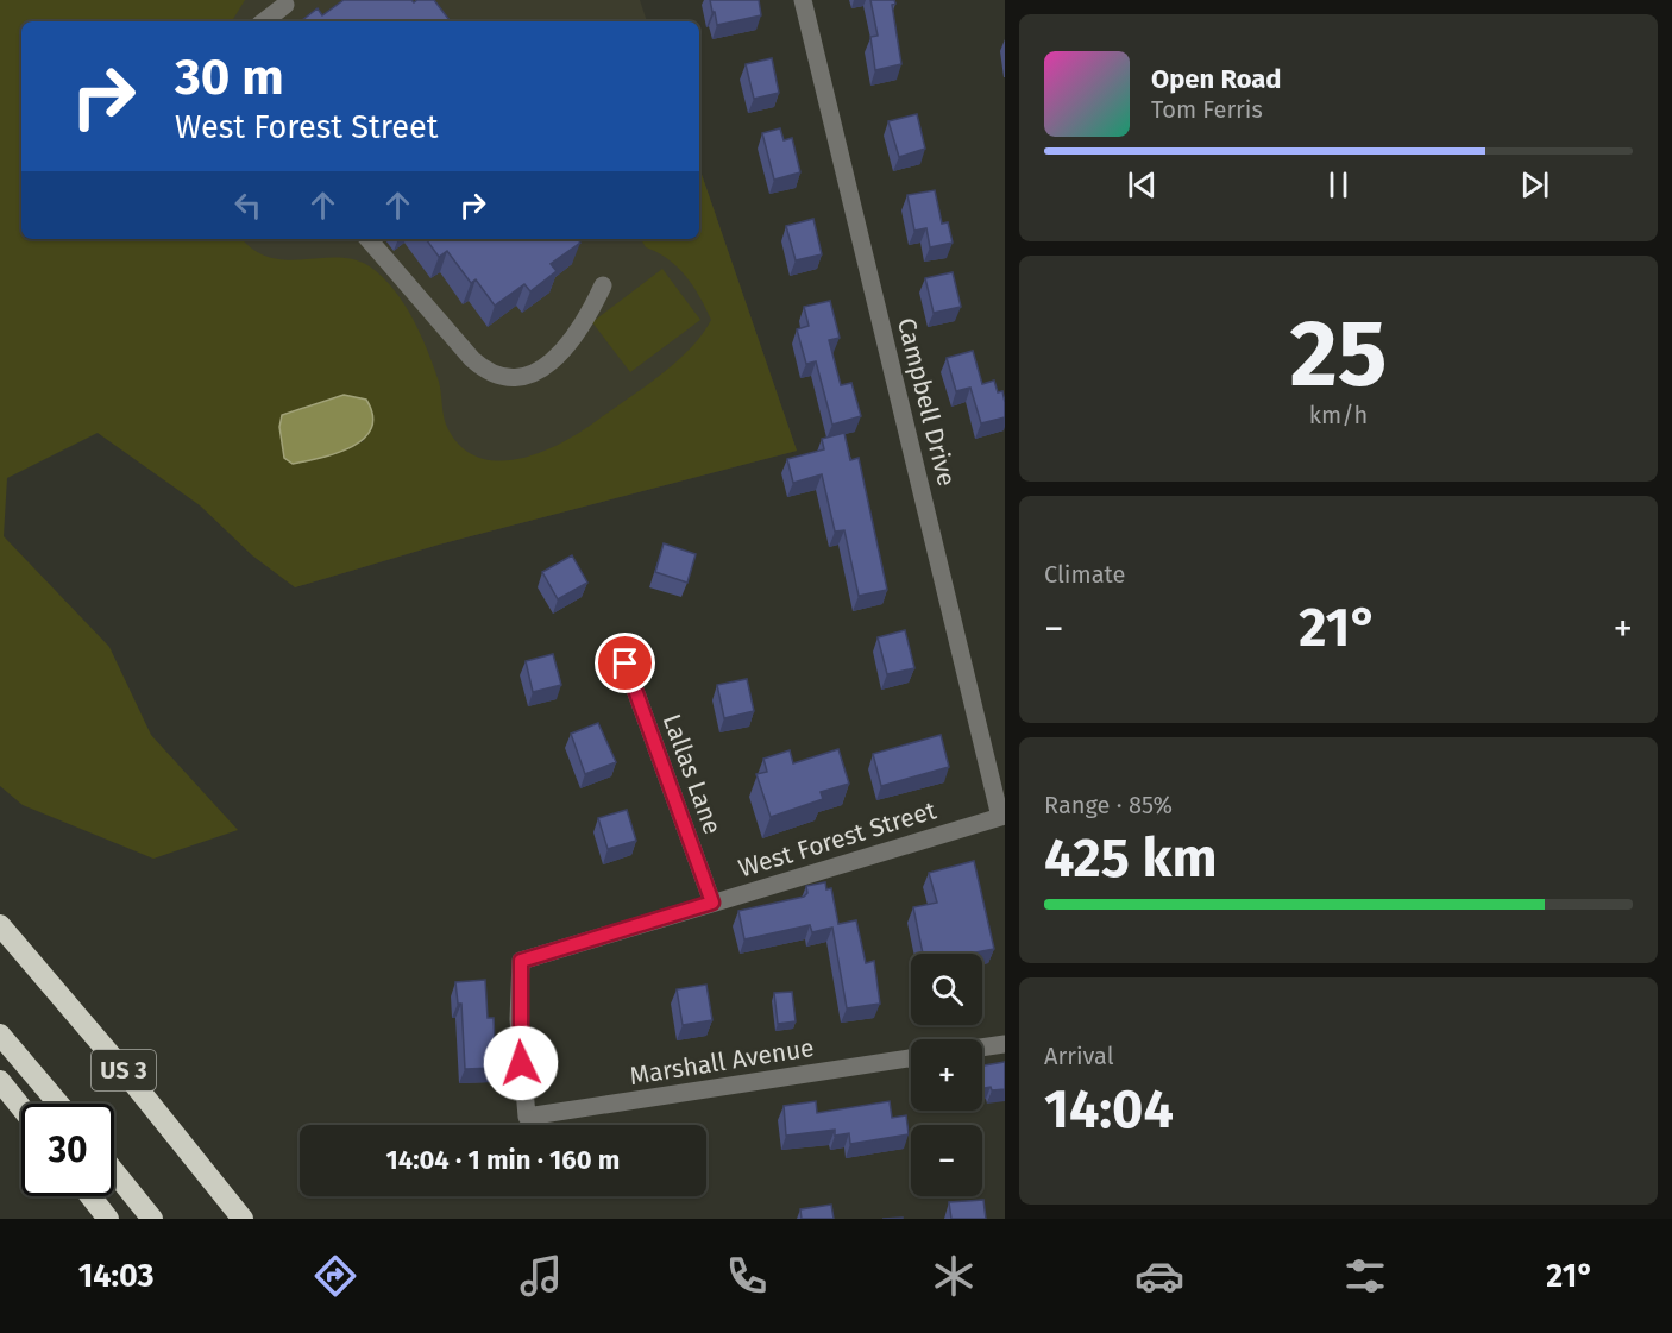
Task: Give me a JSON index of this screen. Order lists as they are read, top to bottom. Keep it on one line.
{"streets":{"highway":["US 3"],"street":["Campbell Drive","Lallas Lane","West Forest Street","Marshall Avenue"]},"crossings":[["Campbell Drive","West Forest Street"],["Lallas Lane","West Forest Street"],["West Forest Street","Marshall Avenue"]],"page":{"turn":["30 m","West Forest Street"],"song":["Open Road","Tom Ferris"],"tile":[["25","km/h"],"Climate",["Range · 85%","425 km"],["Arrival","14:04"]],"heat":["−","21°","+"],"map_buttons":["+","−"],"limit":"30","trip":"14:04 · 1 min · 160 m","tabs":["14:03","21°"]}}
